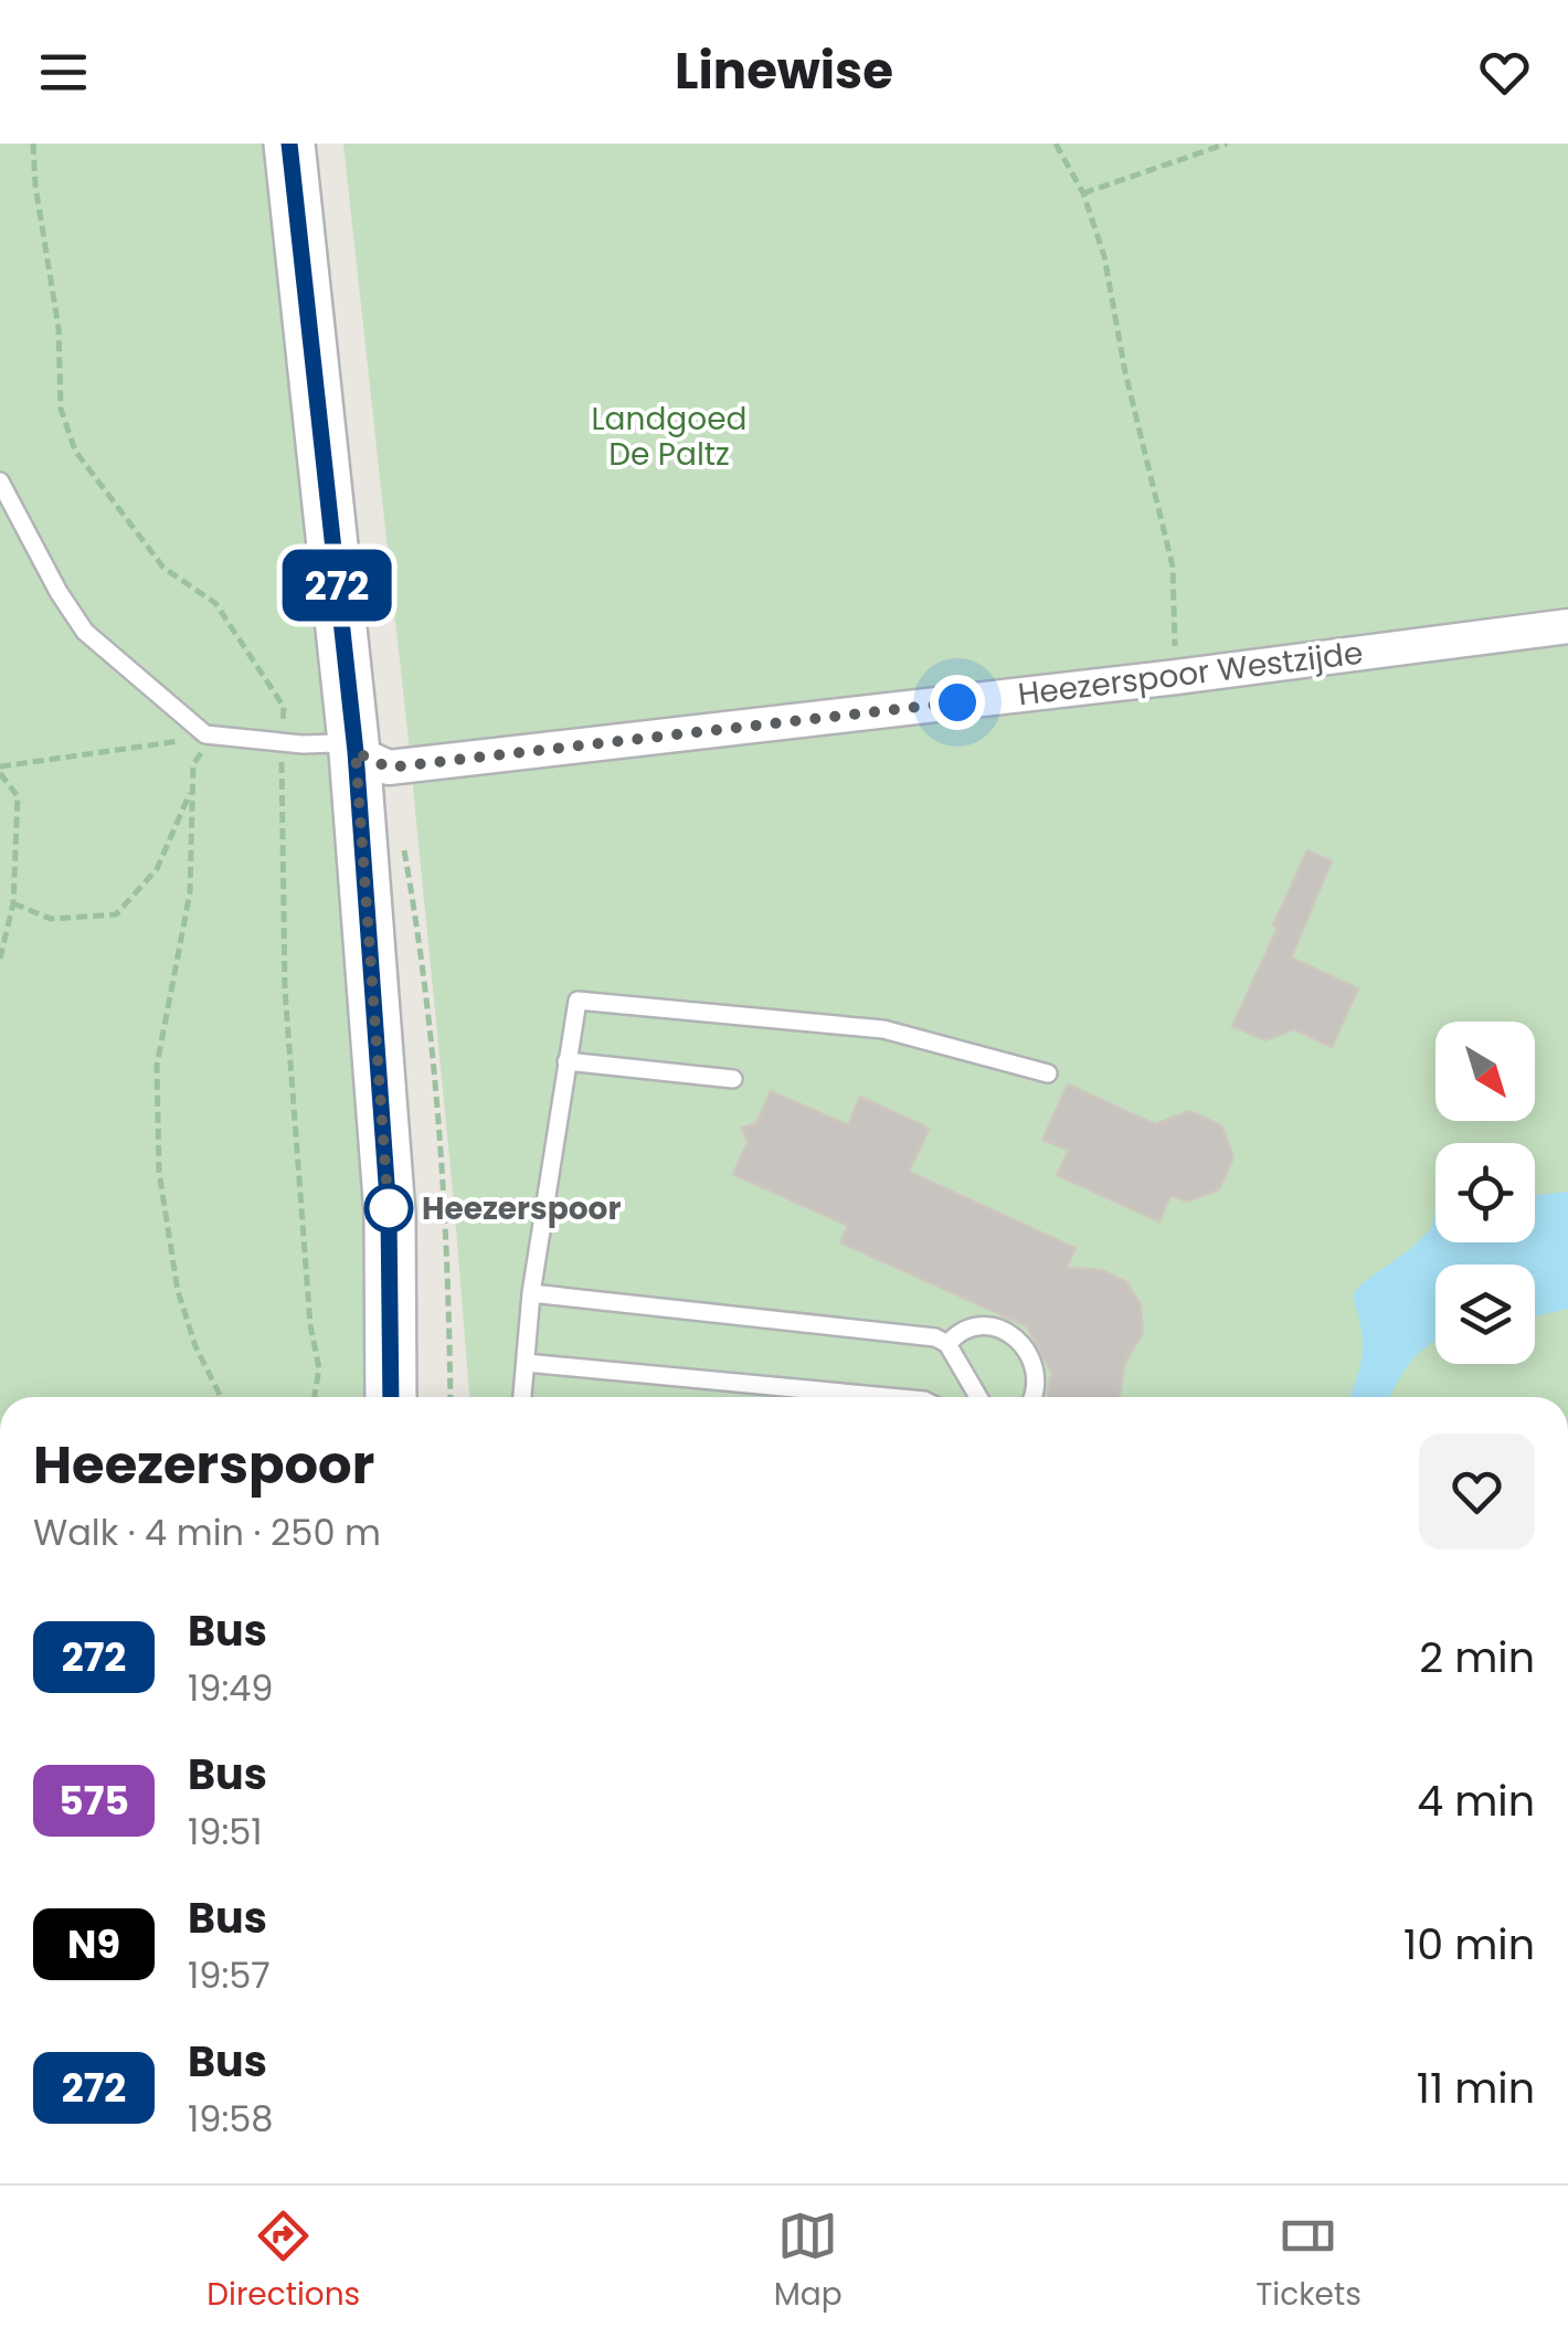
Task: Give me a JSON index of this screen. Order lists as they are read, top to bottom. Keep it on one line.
{"streets":{"street":["Heezerspoor Westzijde"]},"parks":["Landgoed De Paltz"],"places":["Heezerspoor"],"lines":["bus line 272"],"north":"bottom right","page":{"header":"Linewise","on_map":"272","heading":["Heezerspoor","Walk · 4 min · 250 m"],"list":[{"mark":"272","name":"Bus","note":"19:49","value":"2 min"},{"mark":"575","name":"Bus","note":"19:51","value":"4 min"},{"mark":"N9","name":"Bus","note":"19:57","value":"10 min"},{"mark":"272","name":"Bus","note":"19:58","value":"11 min"}],"tabs":["Directions","Map","Tickets"]}}
